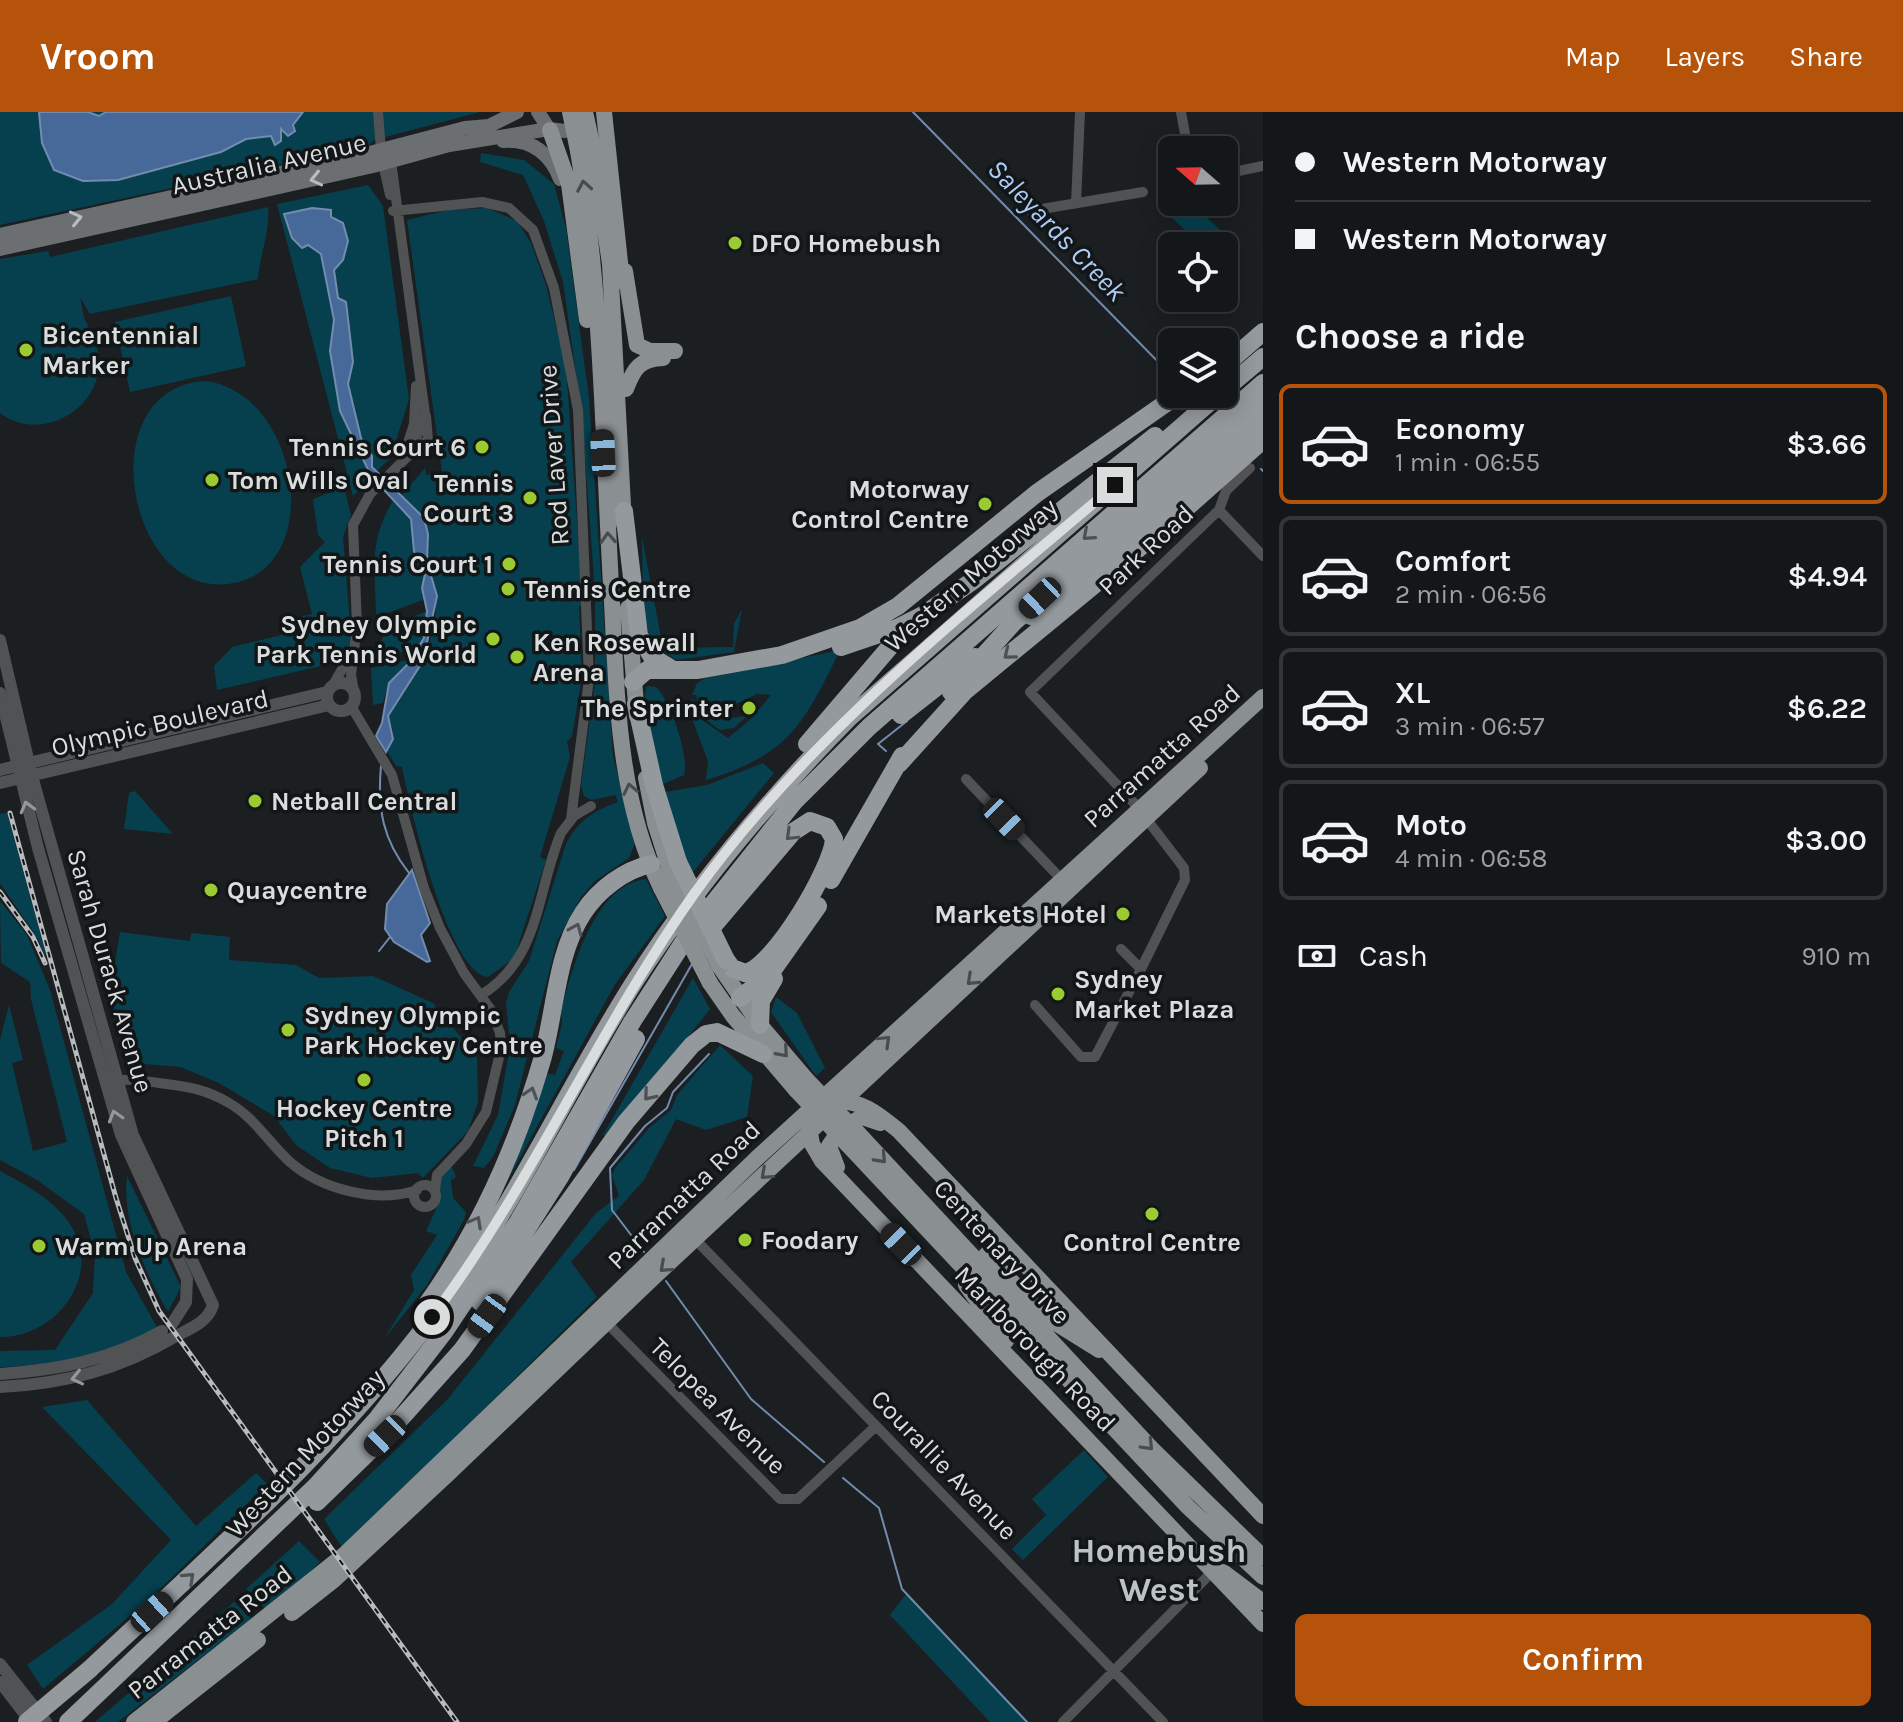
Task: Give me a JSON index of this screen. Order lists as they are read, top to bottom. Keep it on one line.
{"streets":{"highway":["Western Motorway","Parramatta Road","Centenary Drive","Marlborough Road"],"main road":["Australia Avenue"],"street":["Rod Laver Drive","Park Road","Olympic Boulevard","Sarah Durack Avenue","Telopea Avenue","Courallie Avenue"]},"crossings":[["Park Road","Western Motorway"],["Park Road","Parramatta Road"],["Olympic Boulevard","Sarah Durack Avenue"],["Parramatta Road","Marlborough Road"],["Parramatta Road","Telopea Avenue"],["Parramatta Road","Courallie Avenue"],["Telopea Avenue","Courallie Avenue"]],"districts":["Homebush West"],"water":["Saleyards Creek"],"places":["DFO Homebush","Bicentennial Marker","Tennis Court 6","Tom Wills Oval","Tennis Court 3","Motorway Control Centre","Tennis Court 1","Tennis Centre","Sydney Olympic Park Tennis World","Ken Rosewall Arena","The Sprinter","Netball Central","Quaycentre","Markets Hotel","Sydney Market Plaza","Sydney Olympic Park Hockey Centre","Hockey Centre Pitch 1","Control Centre","Foodary","Warm Up Arena"],"north":"left","page":{"header":"Vroom","nav":["Map","Layers","Share"],"banner":["Western Motorway","Western Motorway"],"heading":"Choose a ride","list":[{"name":"Economy","note":"1 min · 06:55","value":"$3.66"},{"name":"Comfort","note":"2 min · 06:56","value":"$4.94"},{"name":"XL","note":"3 min · 06:57","value":"$6.22"},{"name":"Moto","note":"4 min · 06:58","value":"$3.00"}],"pay":["Cash","910 m"],"buttons":"Confirm"}}
